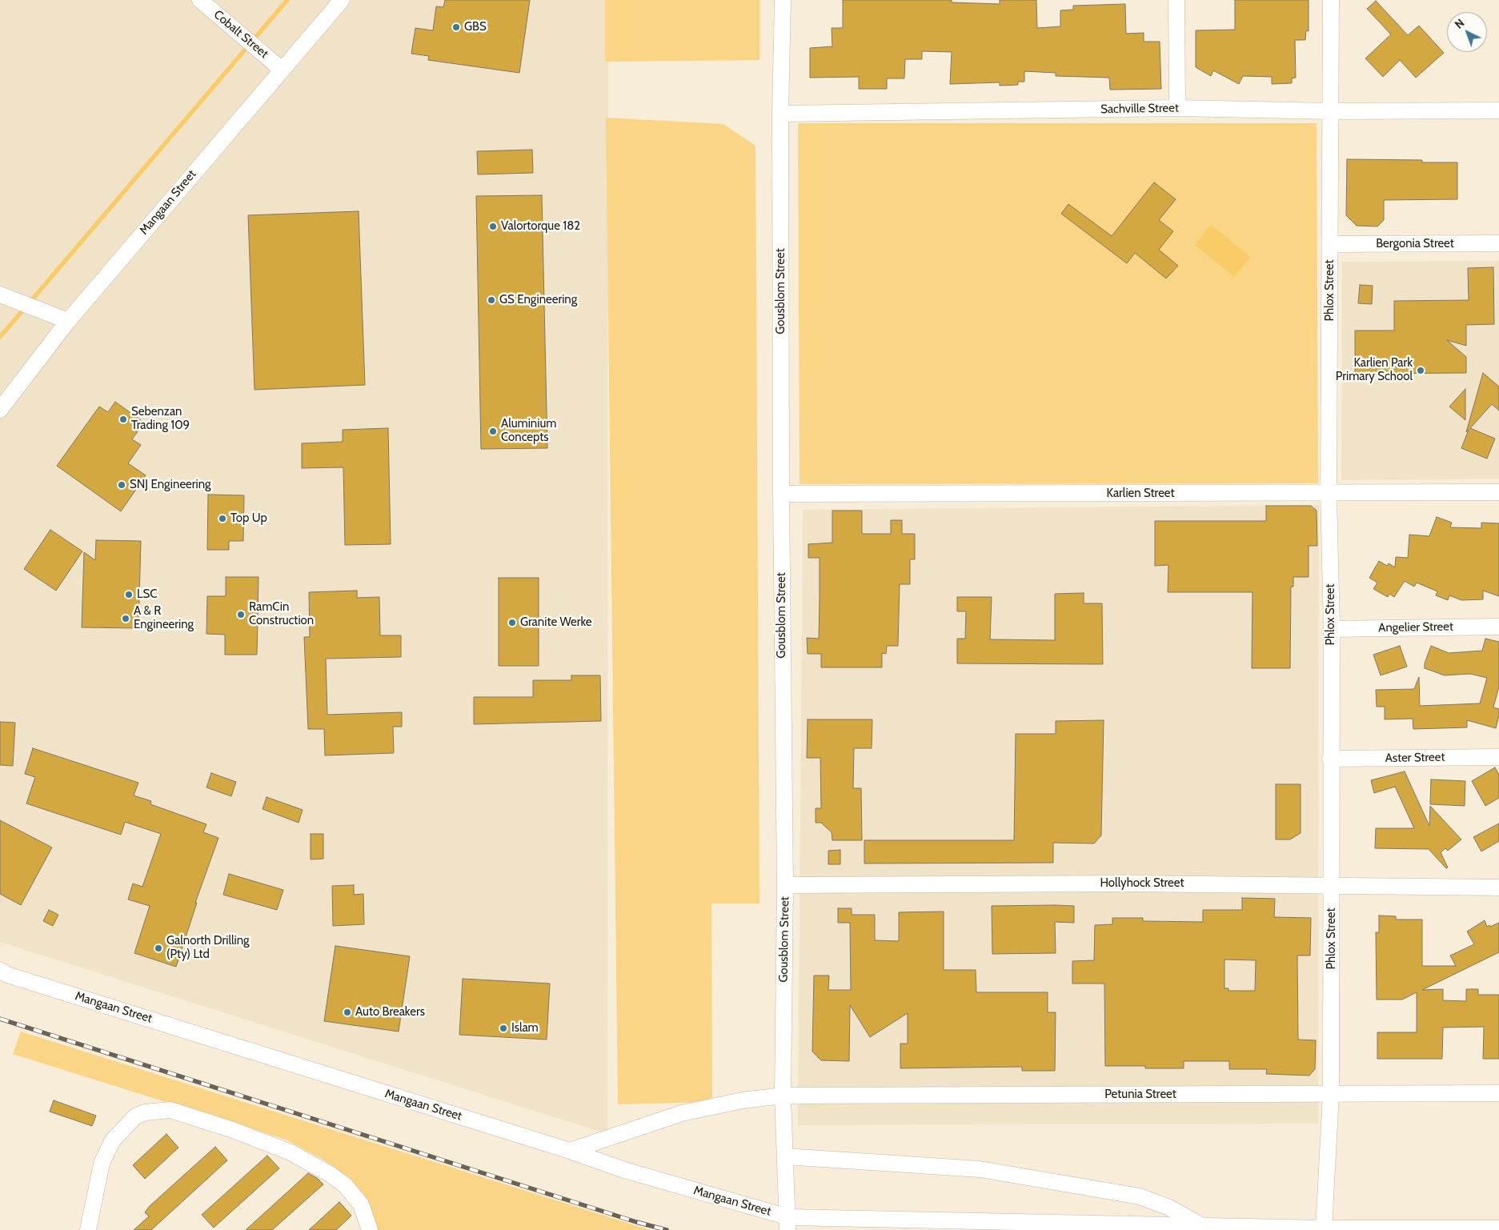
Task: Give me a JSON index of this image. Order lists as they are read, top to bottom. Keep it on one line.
{"streets":{"street":["Cobalt Street","Sachville Street","Mangaan Street","Bergonia Street","Phlox Street","Gousblom Street","Karlien Street","Angelier Street","Aster Street","Hollyhock Street","Petunia Street"]},"crossings":[["Cobalt Street","Mangaan Street"],["Sachville Street","Phlox Street"],["Sachville Street","Gousblom Street"],["Mangaan Street","Phlox Street"],["Mangaan Street","Gousblom Street"],["Mangaan Street","Petunia Street"],["Bergonia Street","Phlox Street"],["Phlox Street","Karlien Street"],["Phlox Street","Angelier Street"],["Phlox Street","Aster Street"],["Phlox Street","Hollyhock Street"],["Phlox Street","Petunia Street"],["Gousblom Street","Karlien Street"],["Gousblom Street","Hollyhock Street"],["Gousblom Street","Petunia Street"]],"places":["GBS","Valortorque 182","GS Engineering","Karlien Park Primary School","Sebenzan Trading 109","Aluminium Concepts","SNJ Engineering","Top Up","LSC","RamCin Construction","A & R Engineering","Granite Werke","Galnorth Drilling (Pty) Ltd","Auto Breakers","Islam"],"north":"top left"}
